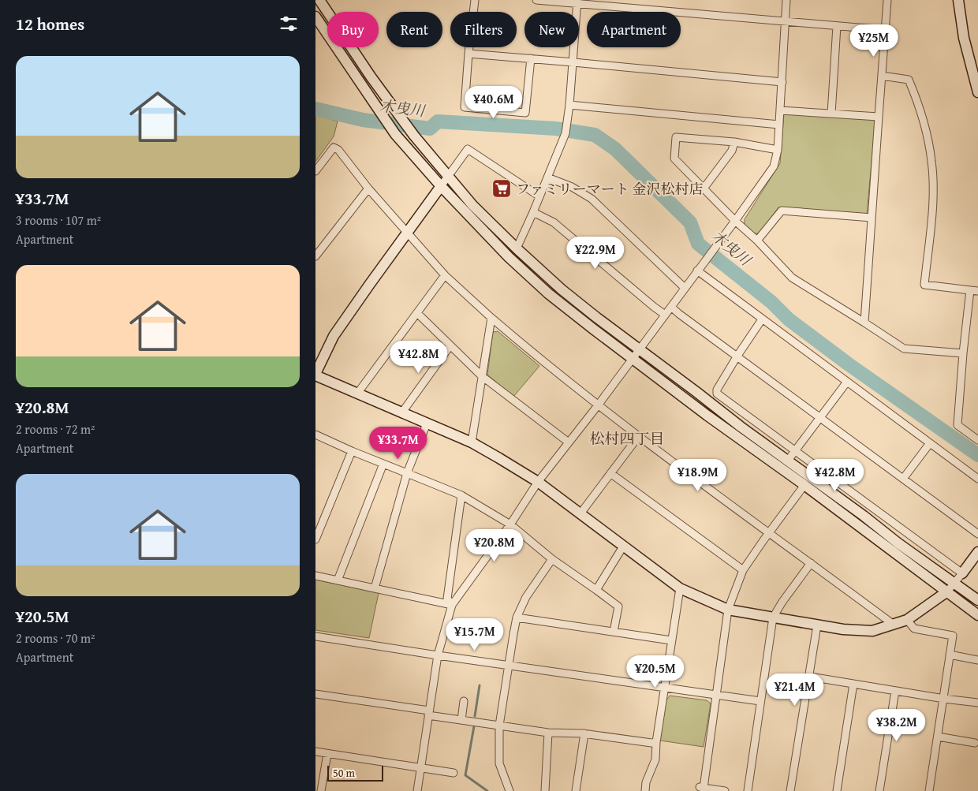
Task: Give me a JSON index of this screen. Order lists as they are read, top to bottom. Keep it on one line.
{"districts":["松村四丁目"],"water":["木曳川"],"places":{"supermarket":["ファミリーマート 金沢松村店"]},"scale_bar":"50 m","page":{"heading":"12 homes","chip":["Buy","Rent","Filters","New","Apartment"],"price":["¥25M","¥40.6M","¥22.9M","¥42.8M","¥33.7M","¥18.9M","¥42.8M","¥20.8M","¥15.7M","¥20.5M","¥21.4M","¥38.2M"],"list":[{"name":"¥33.7M","note":"3 rooms · 107 m² · Apartment"},{"name":"¥20.8M","note":"2 rooms · 72 m² · Apartment"},{"name":"¥20.5M","note":"2 rooms · 70 m² · Apartment"}],"scale":"50 m"}}
